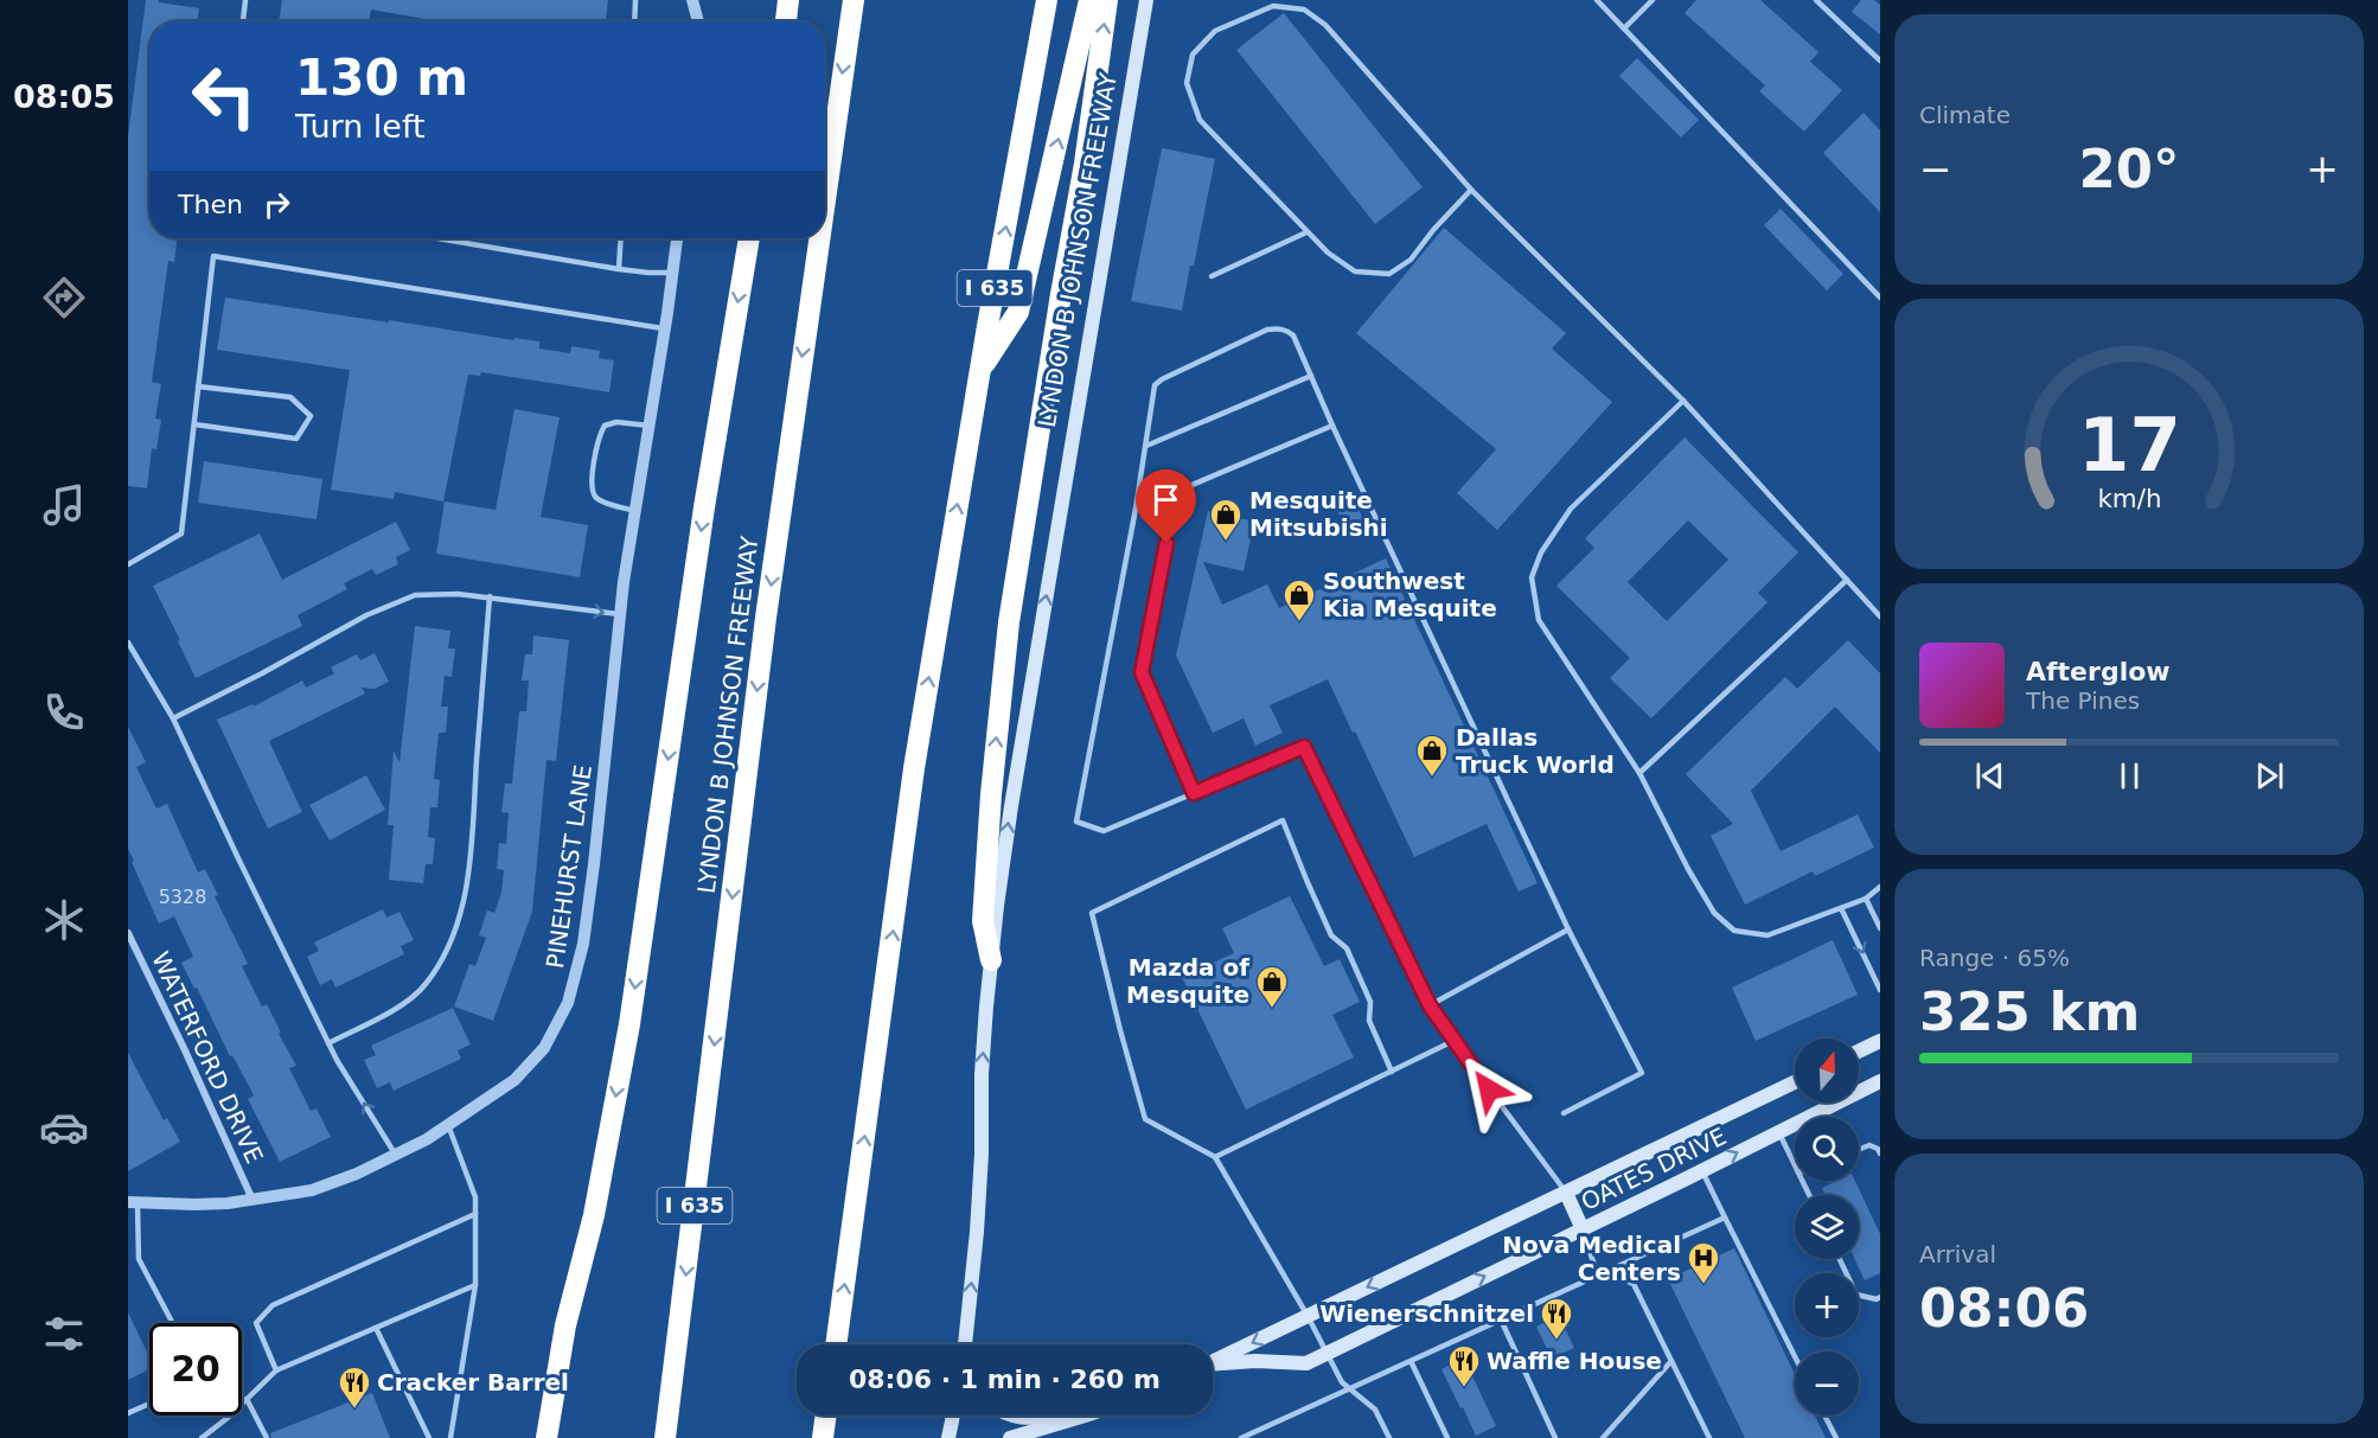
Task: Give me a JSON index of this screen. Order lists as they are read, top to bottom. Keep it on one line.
{"streets":{"highway":["LYNDON B JOHNSON FREEWAY","I 635"],"main road":["OATES DRIVE"],"street":["PINEHURST LANE","WATERFORD DRIVE"]},"crossings":[["PINEHURST LANE","WATERFORD DRIVE"]],"places":{"shop":["Mesquite Mitsubishi","Southwest Kia Mesquite","Dallas Truck World","Mazda of Mesquite"],"hospital":["Nova Medical Centers"],"restaurant":["Wienerschnitzel","Waffle House","Cracker Barrel"]},"house_numbers":["5328"],"north":"top","page":{"tabs":"08:05","tile":["Climate",["Range · 65%","325 km"],["Arrival","08:06"]],"turn":["130 m","Turn left"],"heat":["−","20°","+"],"then":"Then","song":["Afterglow","The Pines"],"map_buttons":["+","−"],"limit":"20","trip":"08:06 · 1 min · 260 m","gauge":["17","km/h"]}}
